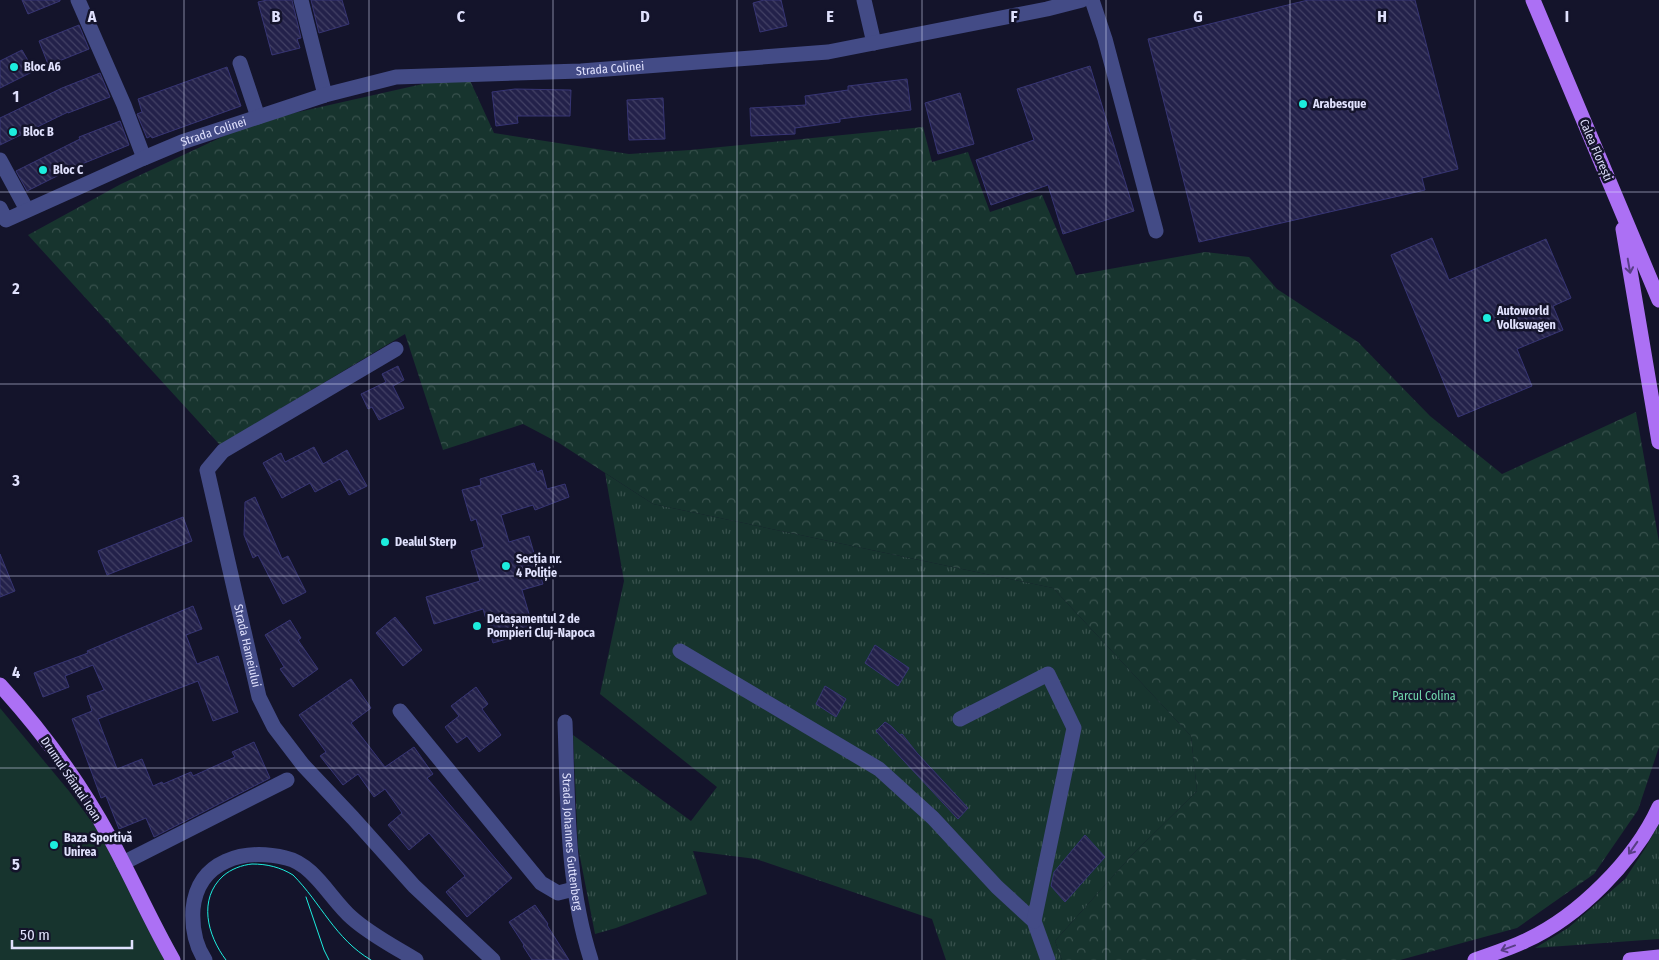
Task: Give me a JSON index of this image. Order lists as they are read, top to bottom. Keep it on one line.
{"streets":{"main road":["Calea Florești","Drumul Sfântul Ioan"],"street":["Strada Colinei","Strada Hameiului","Strada Johannes Guttenberg"]},"parks":["Parcul Colina"],"places":["Bloc A6","Arabesque","Bloc B","Bloc C","Autoworld Volkswagen","Dealul Sterp","Secția nr. 4 Poliție","Detașamentul 2 de Pompieri Cluj-Napoca","Baza Sportivă Unirea"],"scale_bar":"50 m","grid":{"columns":["A","B","C","D","E","F","G","H","I"],"rows":["1","2","3","4","5"]}}
